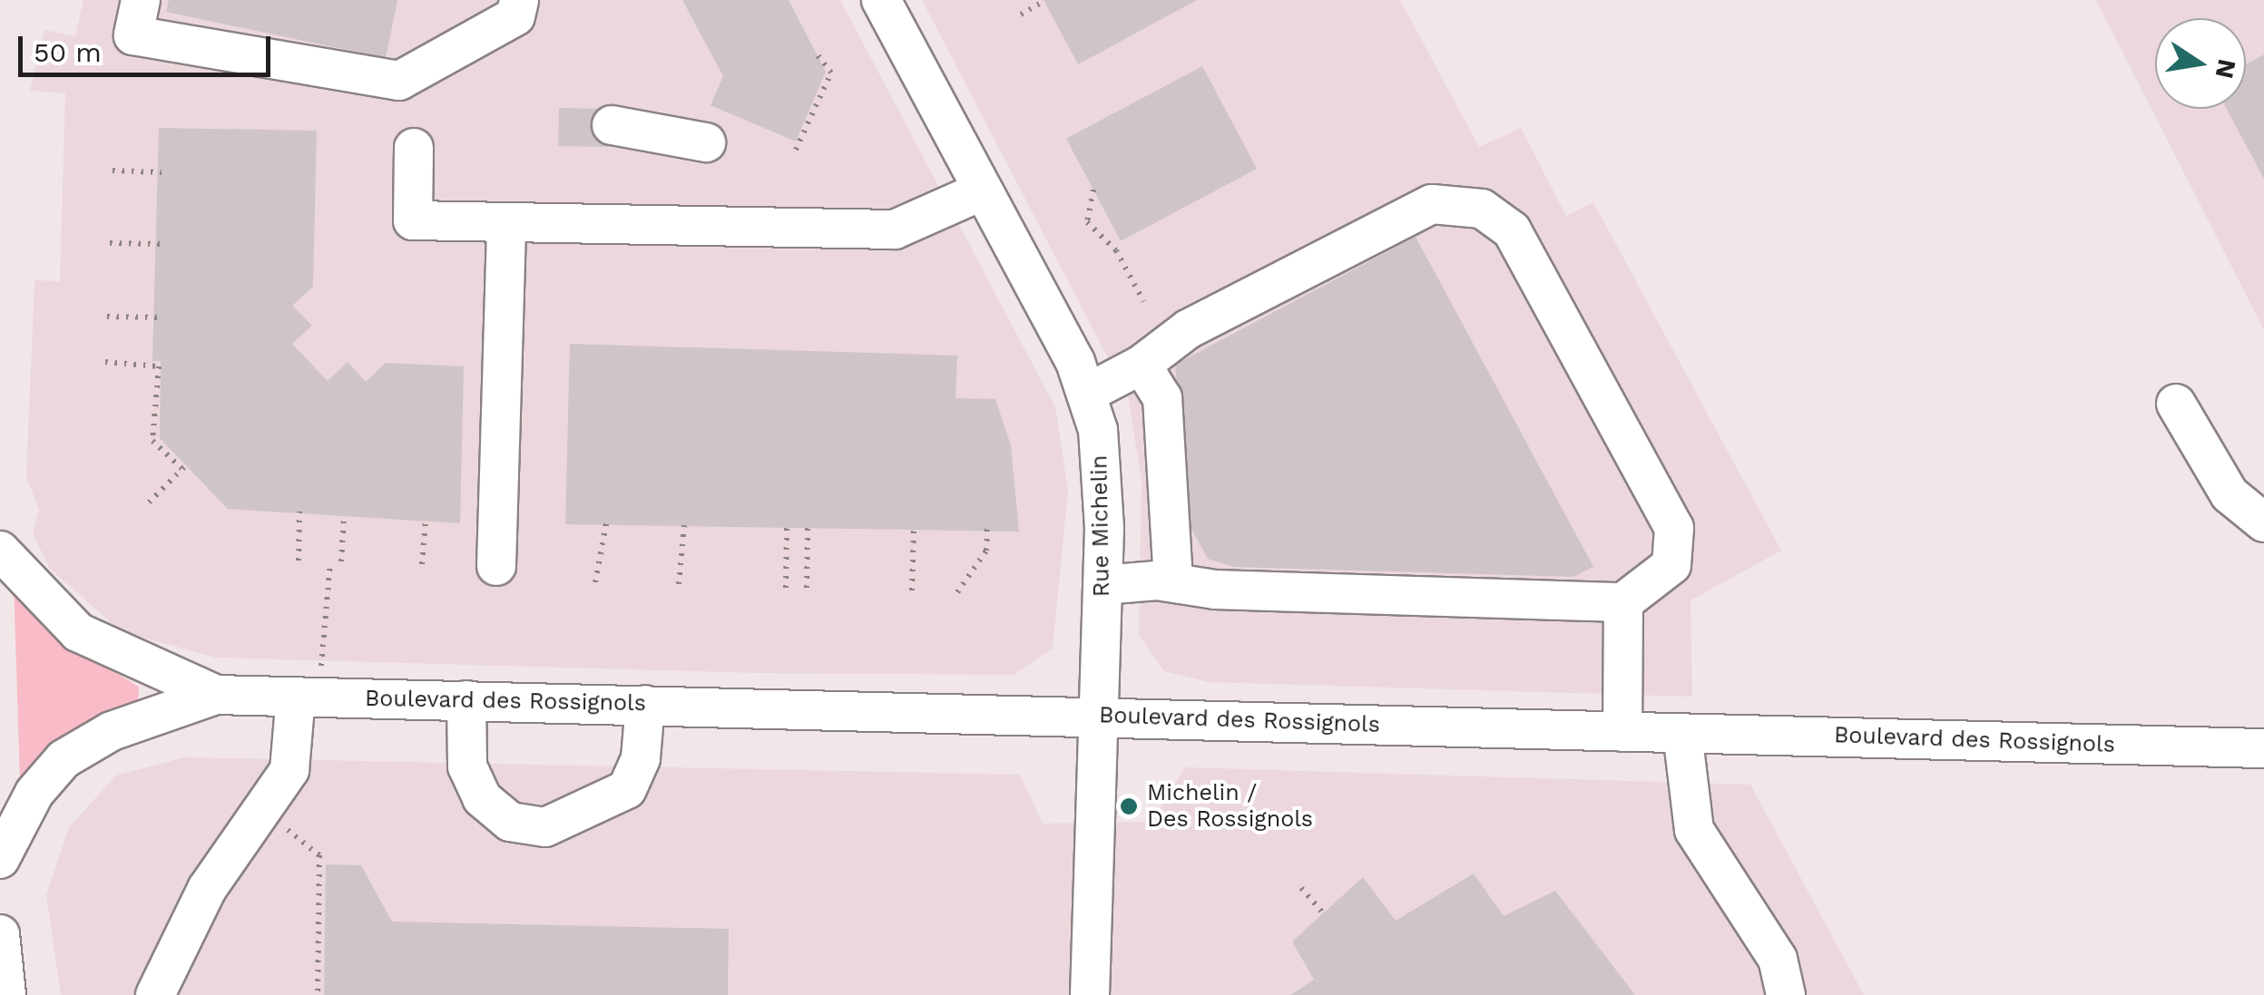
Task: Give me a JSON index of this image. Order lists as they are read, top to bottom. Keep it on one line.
{"streets":{"street":["Rue Michelin","Boulevard des Rossignols"]},"crossings":[["Rue Michelin","Boulevard des Rossignols"]],"places":["Michelin / Des Rossignols"],"scale_bar":"50 m","north":"right"}
